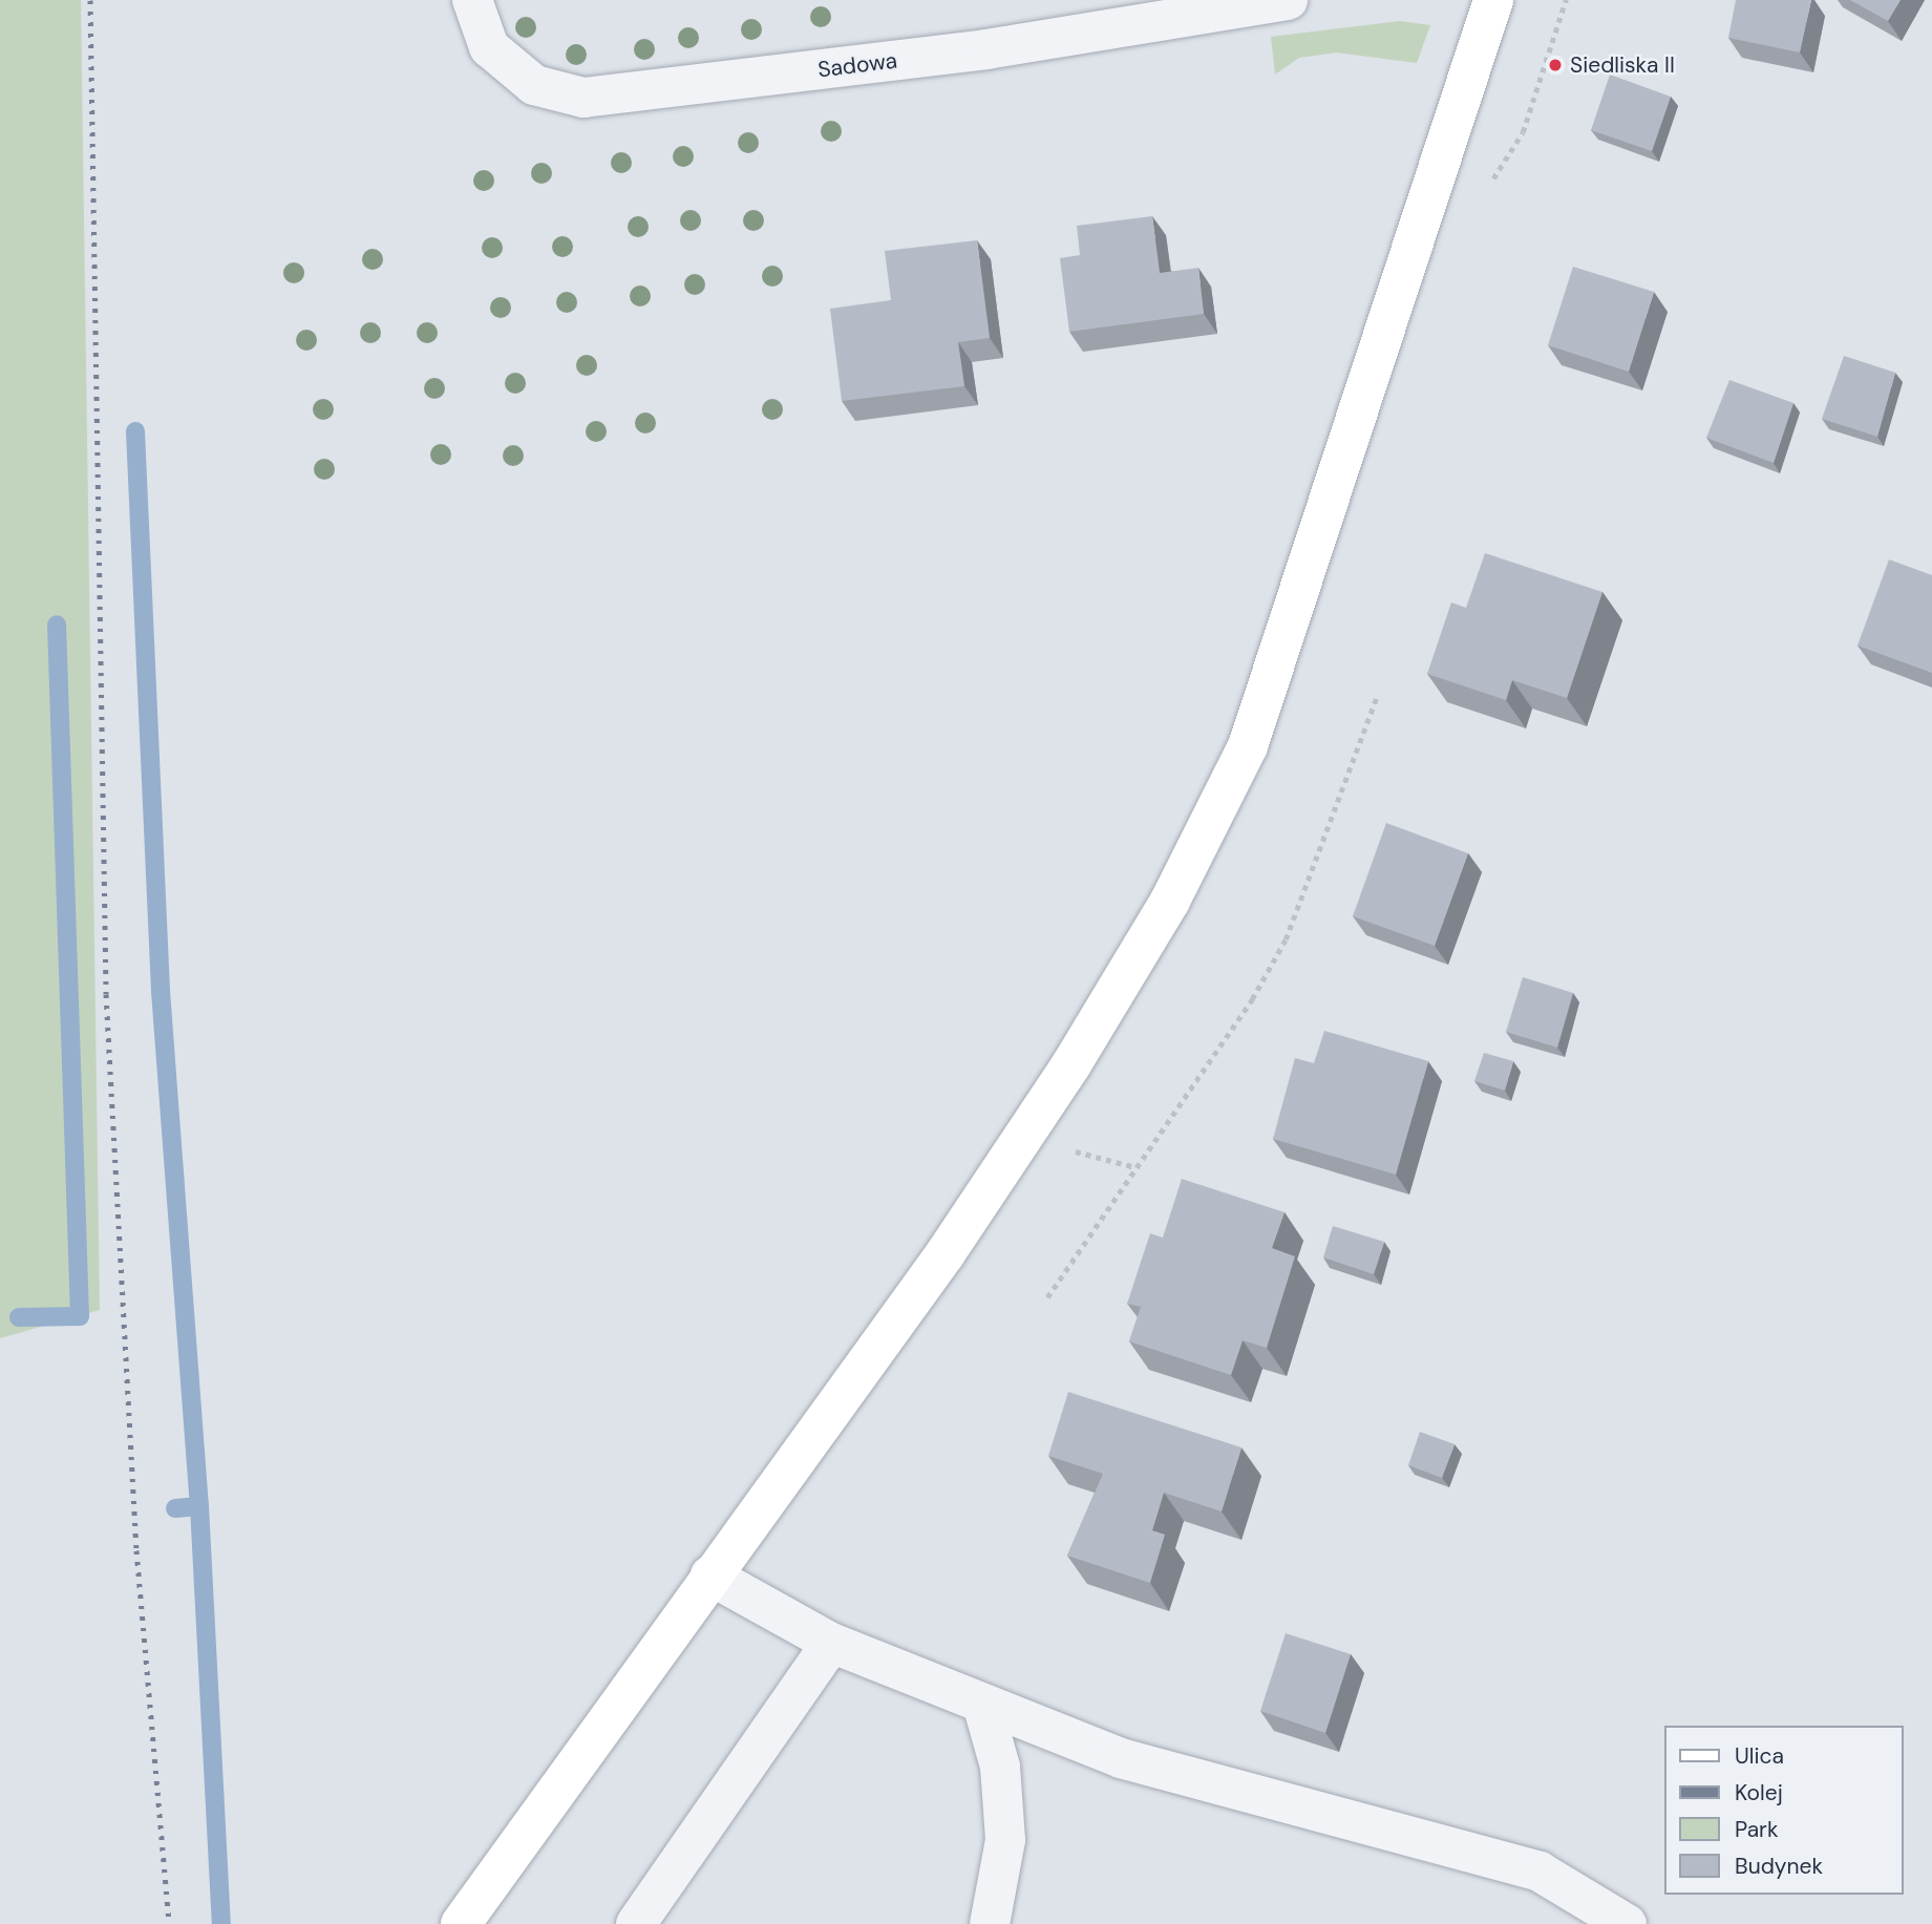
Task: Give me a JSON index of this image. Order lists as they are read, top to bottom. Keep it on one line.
{"streets":{"street":["Sadowa"]},"places":["Siedliska II"],"legend":["Ulica","Kolej","Park","Budynek"]}
